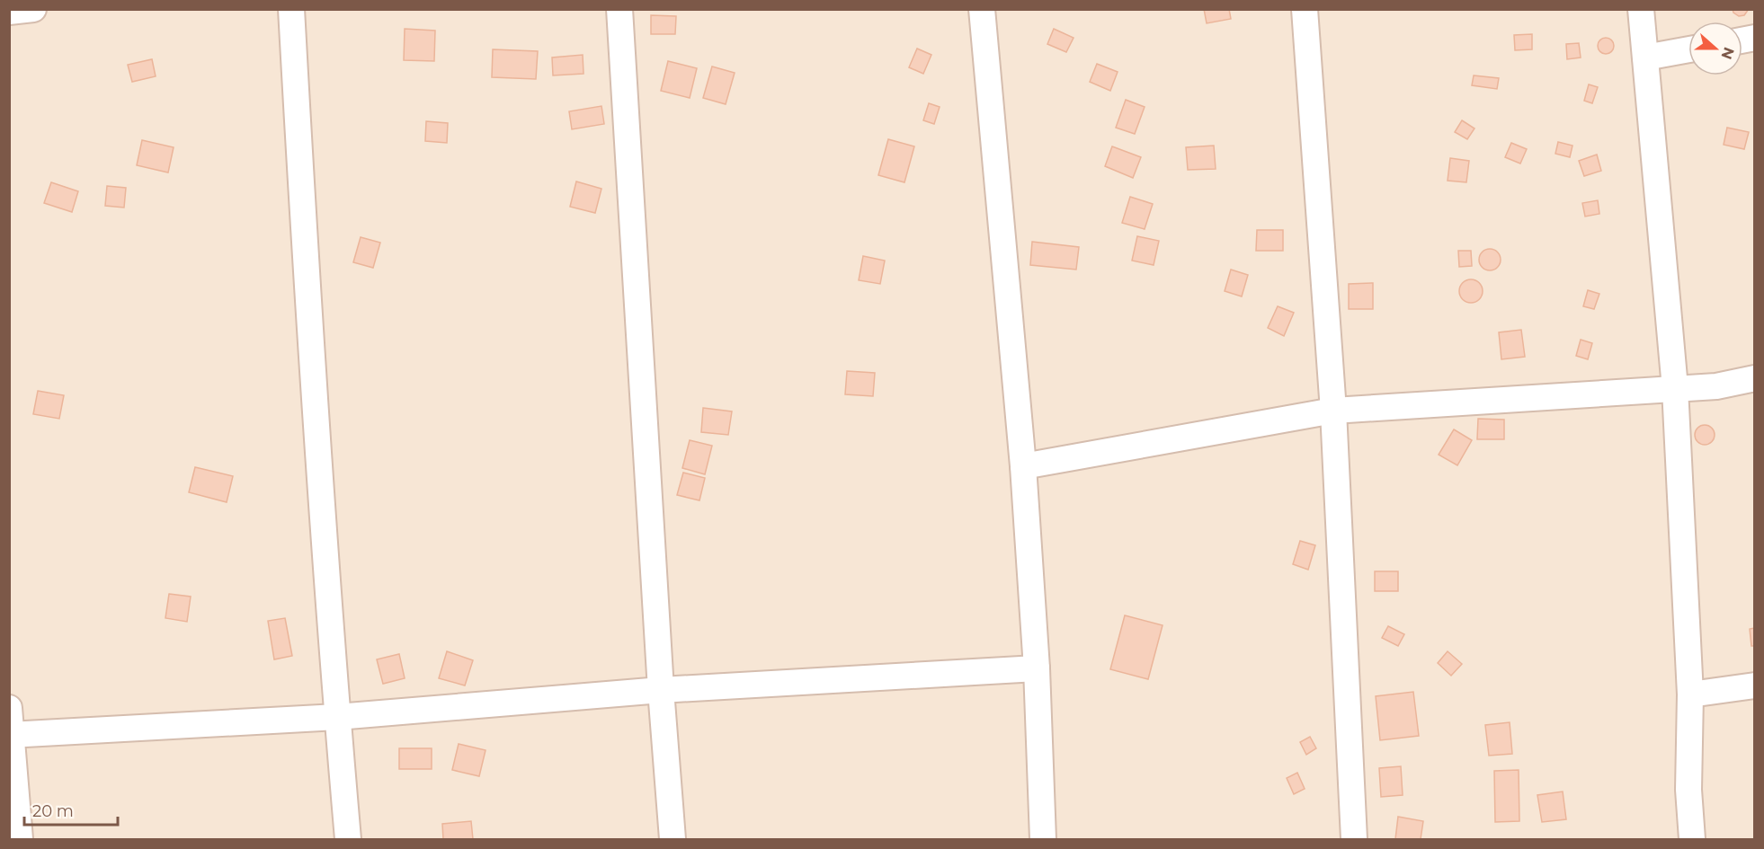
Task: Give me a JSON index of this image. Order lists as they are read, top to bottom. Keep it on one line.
{"scale_bar":"20 m","north":"right"}
